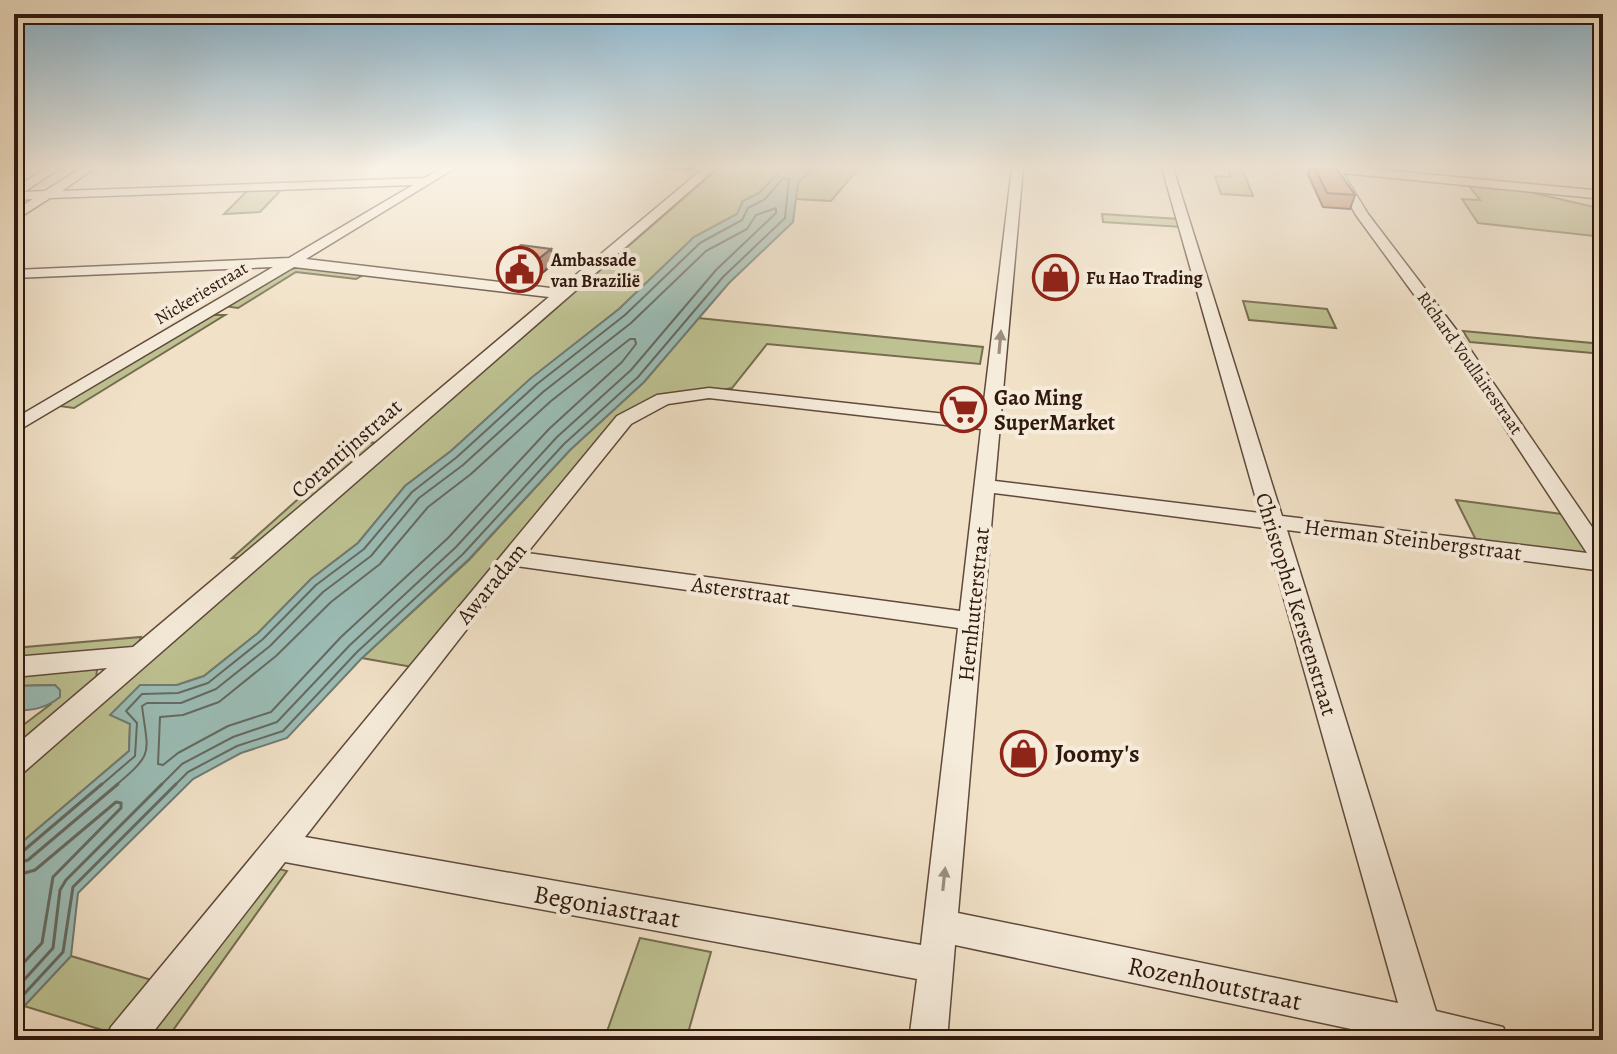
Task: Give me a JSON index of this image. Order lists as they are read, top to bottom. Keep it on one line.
{"streets":{"street":["Nickeriestraat","Richard Voullairestraat","Corantijnstraat","Herman Steinbergstraat","Awaradam","Asterstraat","Hernhutterstraat","Christophel Kerstenstraat","Begoniastraat","Rozenhoutstraat"]},"crossings":[["Richard Voullairestraat","Herman Steinbergstraat"],["Herman Steinbergstraat","Hernhutterstraat"],["Herman Steinbergstraat","Christophel Kerstenstraat"],["Awaradam","Asterstraat"],["Awaradam","Hernhutterstraat"],["Awaradam","Begoniastraat"],["Asterstraat","Hernhutterstraat"],["Hernhutterstraat","Begoniastraat"],["Hernhutterstraat","Rozenhoutstraat"],["Christophel Kerstenstraat","Rozenhoutstraat"]],"one_way":["Hernhutterstraat"],"places":{"public building":["Ambassade van Brazilië"],"shop":["Fu Hao Trading","Joomy's"],"supermarket":["Gao Ming SuperMarket"]}}
